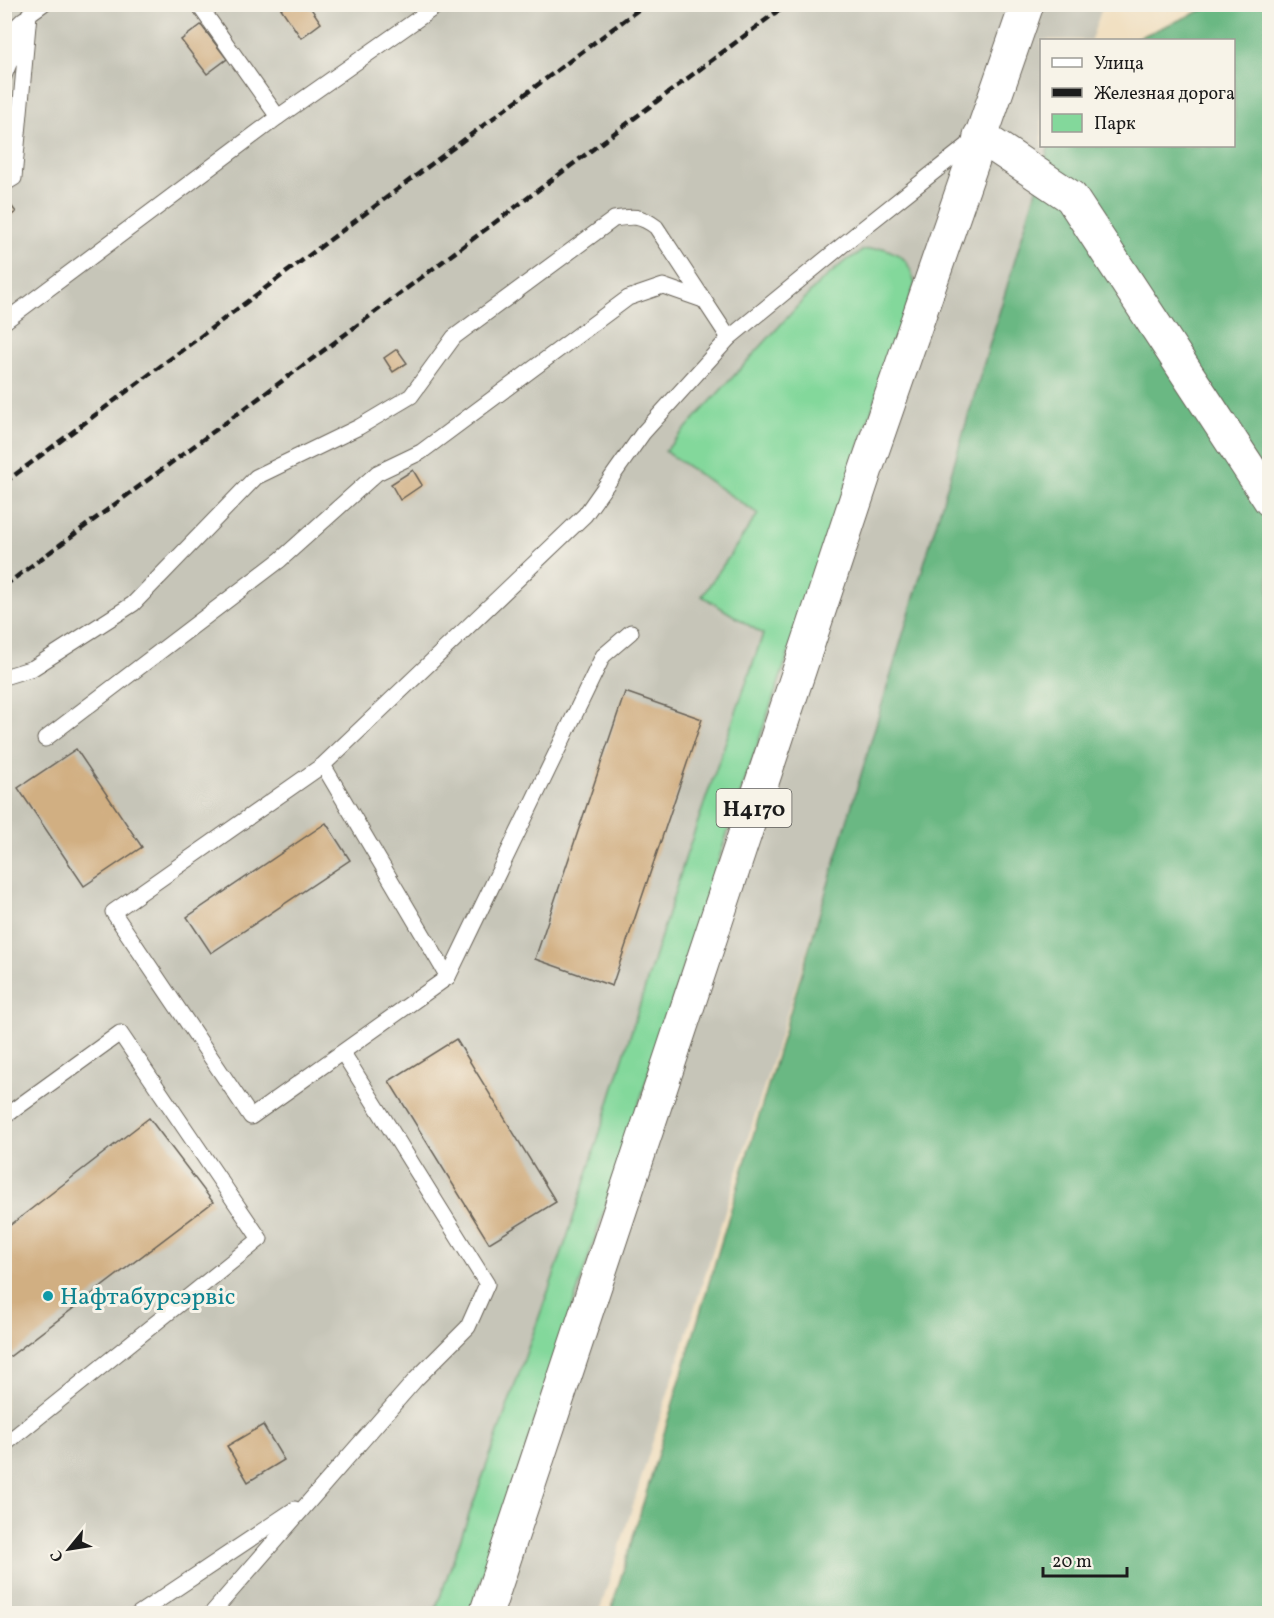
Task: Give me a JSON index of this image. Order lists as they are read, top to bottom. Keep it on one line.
{"streets":{"main road":["Н4170"]},"places":["Нафтабурсэрвіс"],"legend":["Улица","Железная дорога","Парк"],"scale_bar":"20 m","north":"bottom left"}
